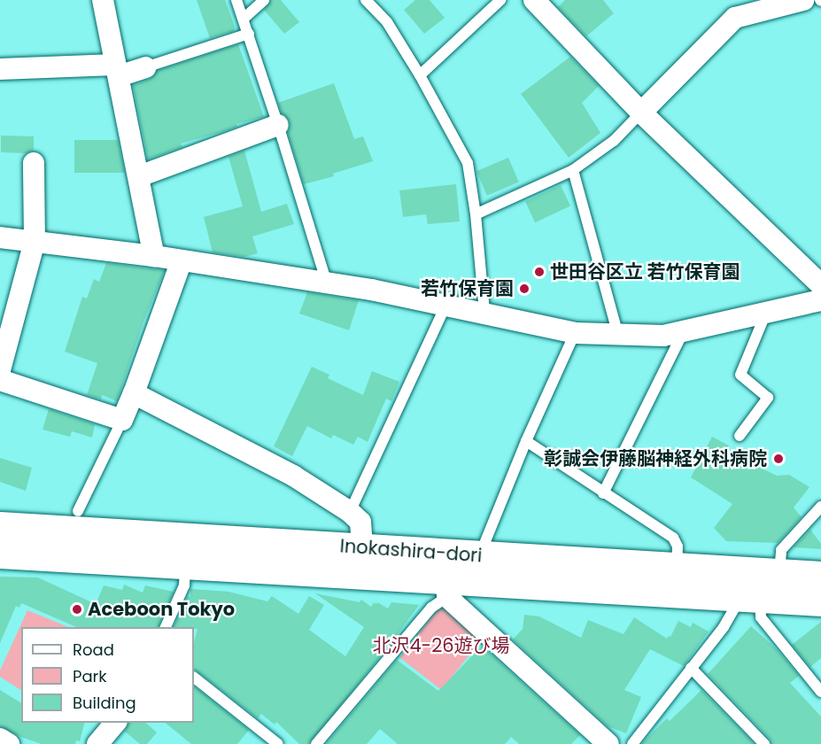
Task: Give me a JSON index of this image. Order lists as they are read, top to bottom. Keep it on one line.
{"streets":{"main road":["Inokashira-dori"]},"parks":["北沢4-26遊び場"],"places":["世田谷区立 若竹保育園","若竹保育園","彰誠会伊藤脳神経外科病院","Aceboon Tokyo"],"legend":["Road","Park","Building"]}
